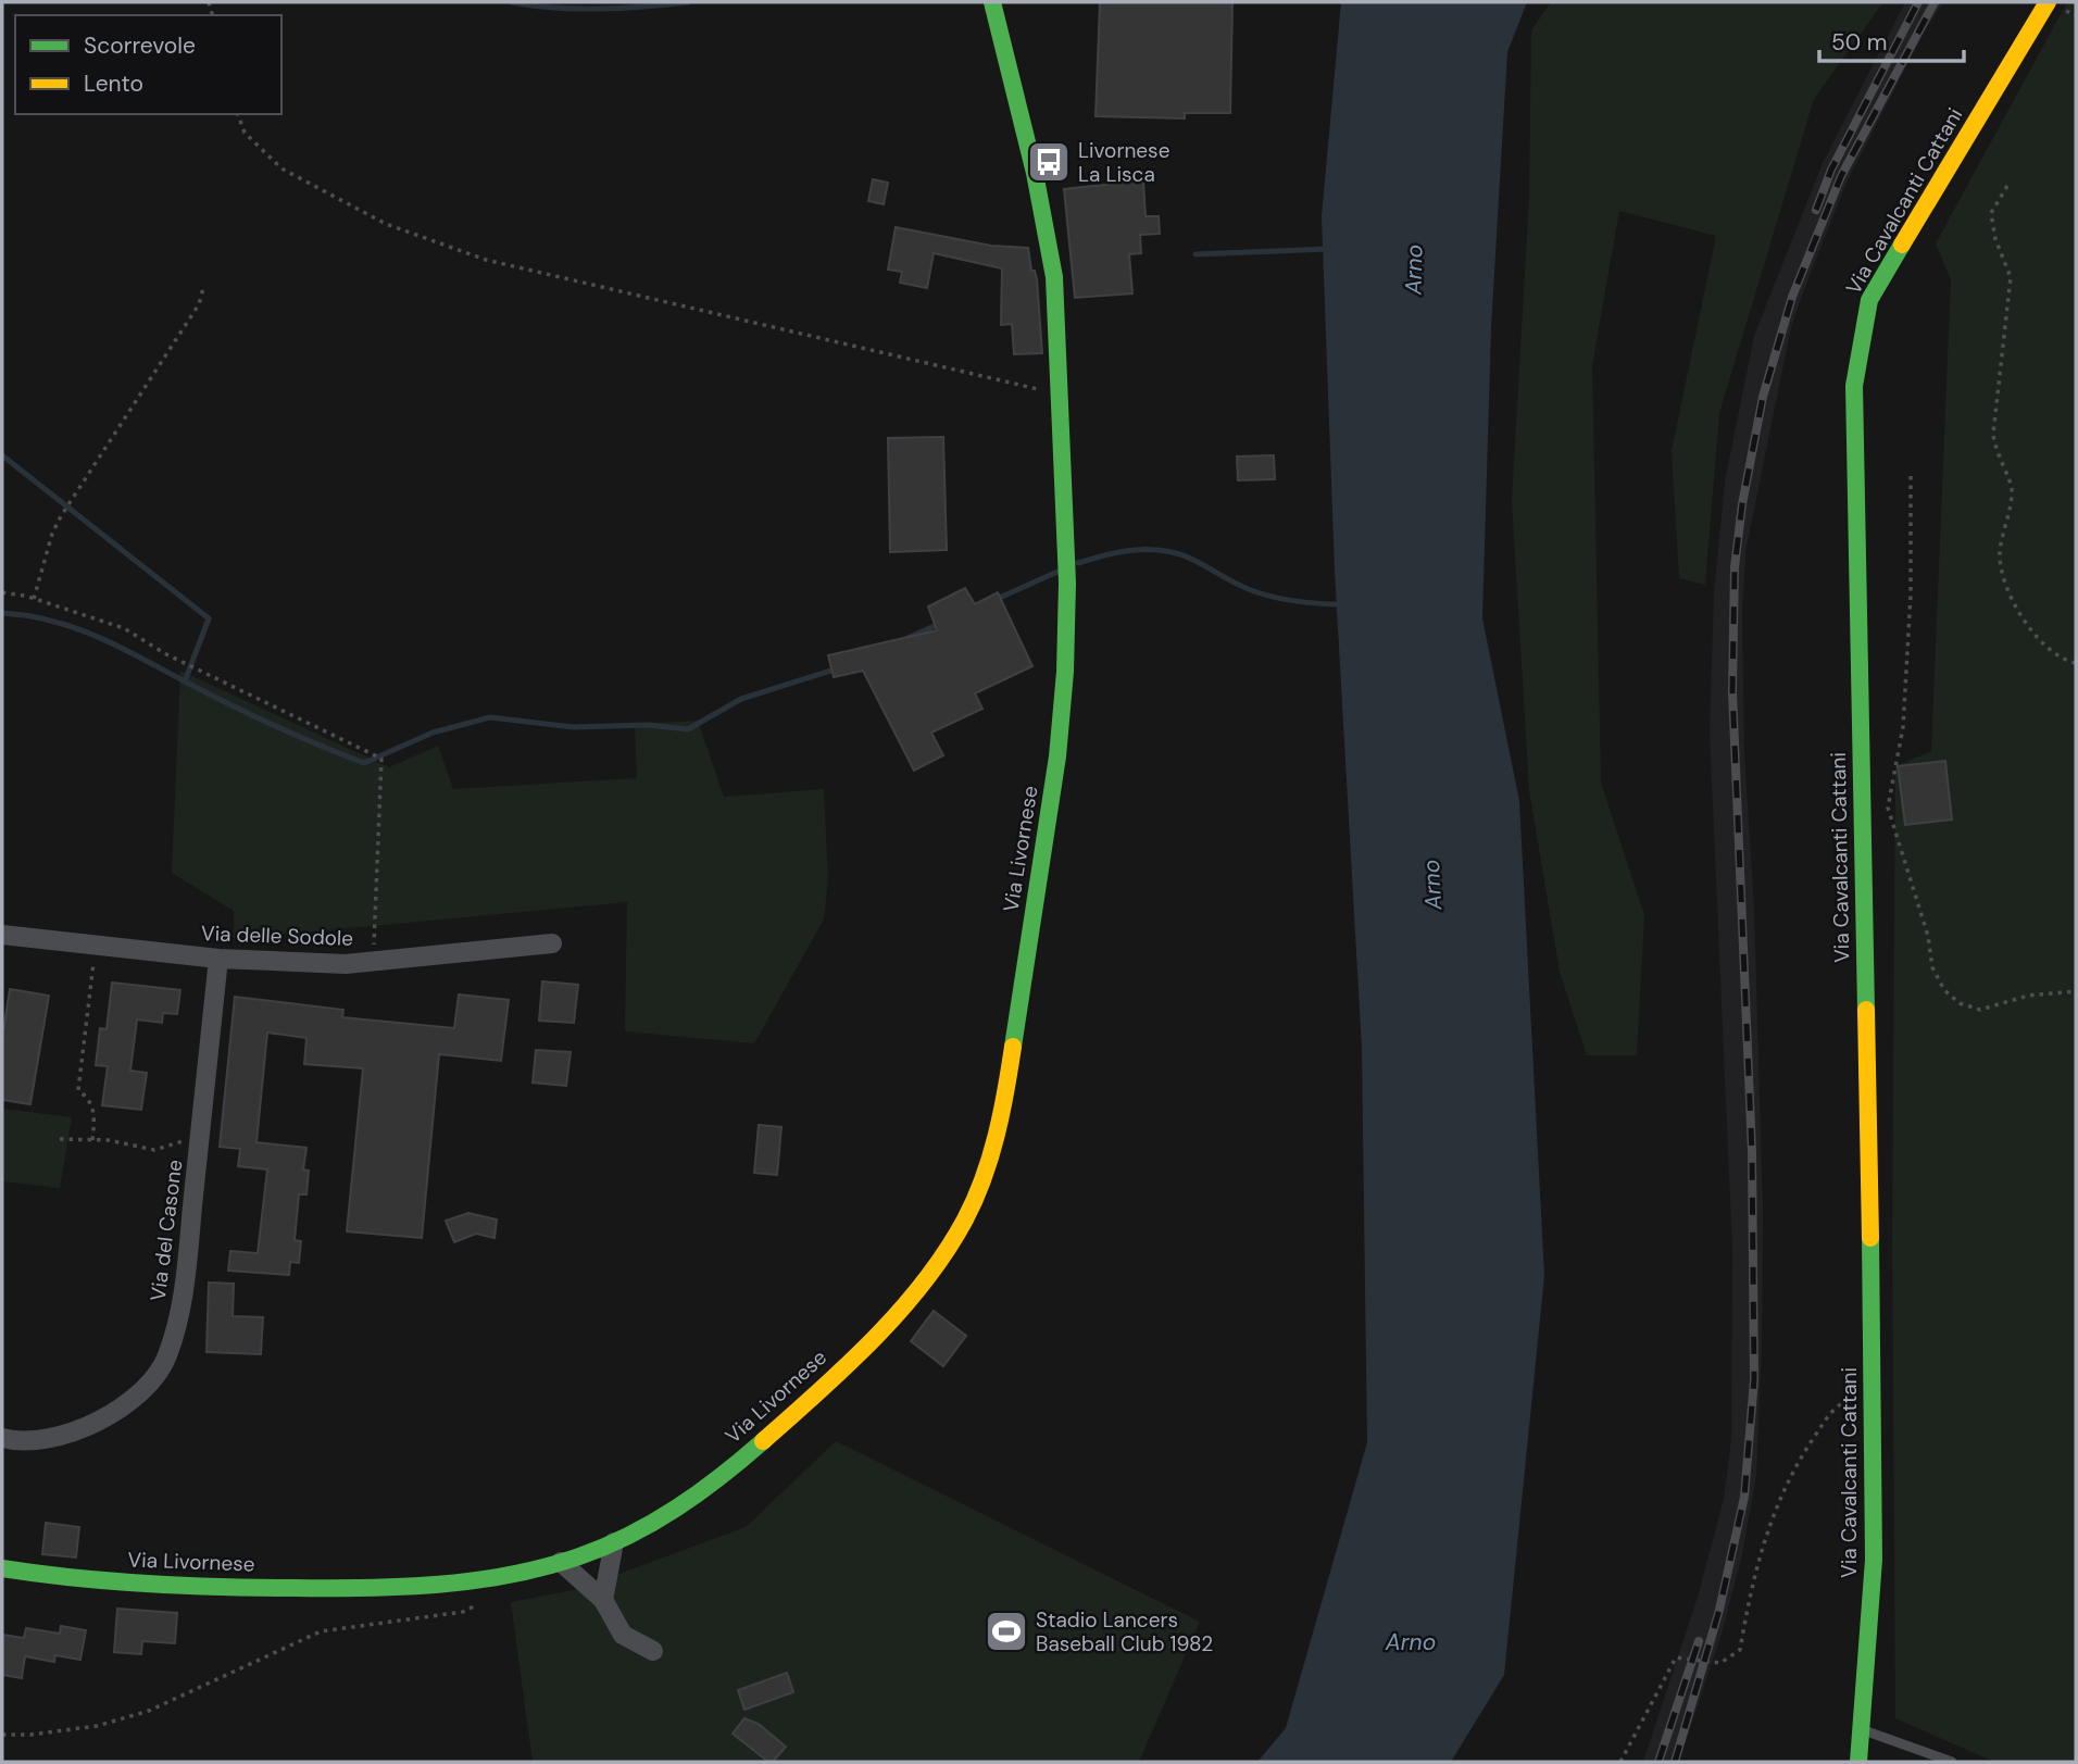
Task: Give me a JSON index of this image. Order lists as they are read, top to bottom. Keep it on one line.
{"streets":{"main road":["Via Cavalcanti Cattani","Via Livornese"],"street":["Via delle Sodole","Via del Casone"]},"crossings":[["Via delle Sodole","Via del Casone"]],"water":["Arno"],"places":{"bus stop":["Livornese La Lisca"],"sports":["Stadio Lancers Baseball Club 1982"]},"legend":["Scorrevole","Lento"],"scale_bar":"50 m"}
